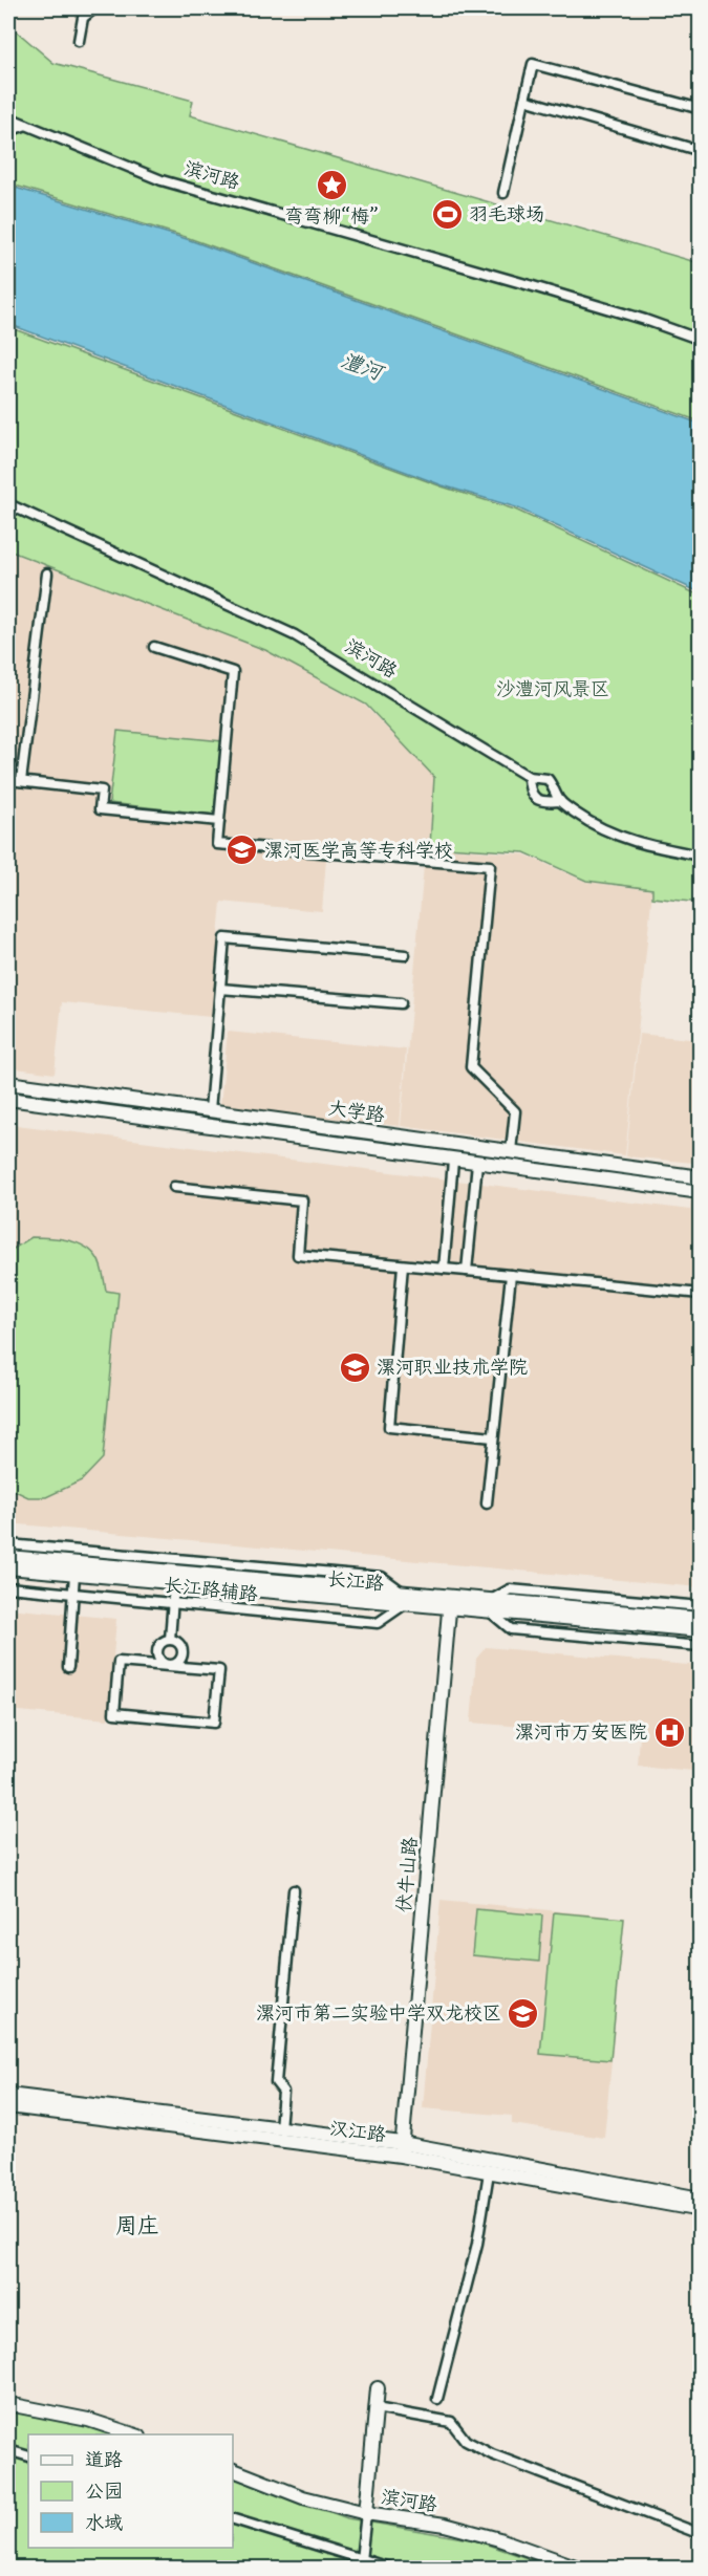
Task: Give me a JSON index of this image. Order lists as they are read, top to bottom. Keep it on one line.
{"streets":{"main road":["滨河路","大学路","长江路","伏牛山路","汉江路"],"street":["长江路辅路"]},"crossings":[["长江路","长江路辅路"],["长江路","伏牛山路"],["伏牛山路","汉江路"]],"districts":["周庄"],"water":["澧河"],"parks":["沙澧河风景区"],"places":{"place":["弯弯柳“梅”"],"sports":["羽毛球场"],"school or university":["漯河医学高等专科学校","漯河职业技术学院","漯河市第二实验中学双龙校区"],"hospital":["漯河市万安医院"]},"legend":["道路","公园","水域"]}
